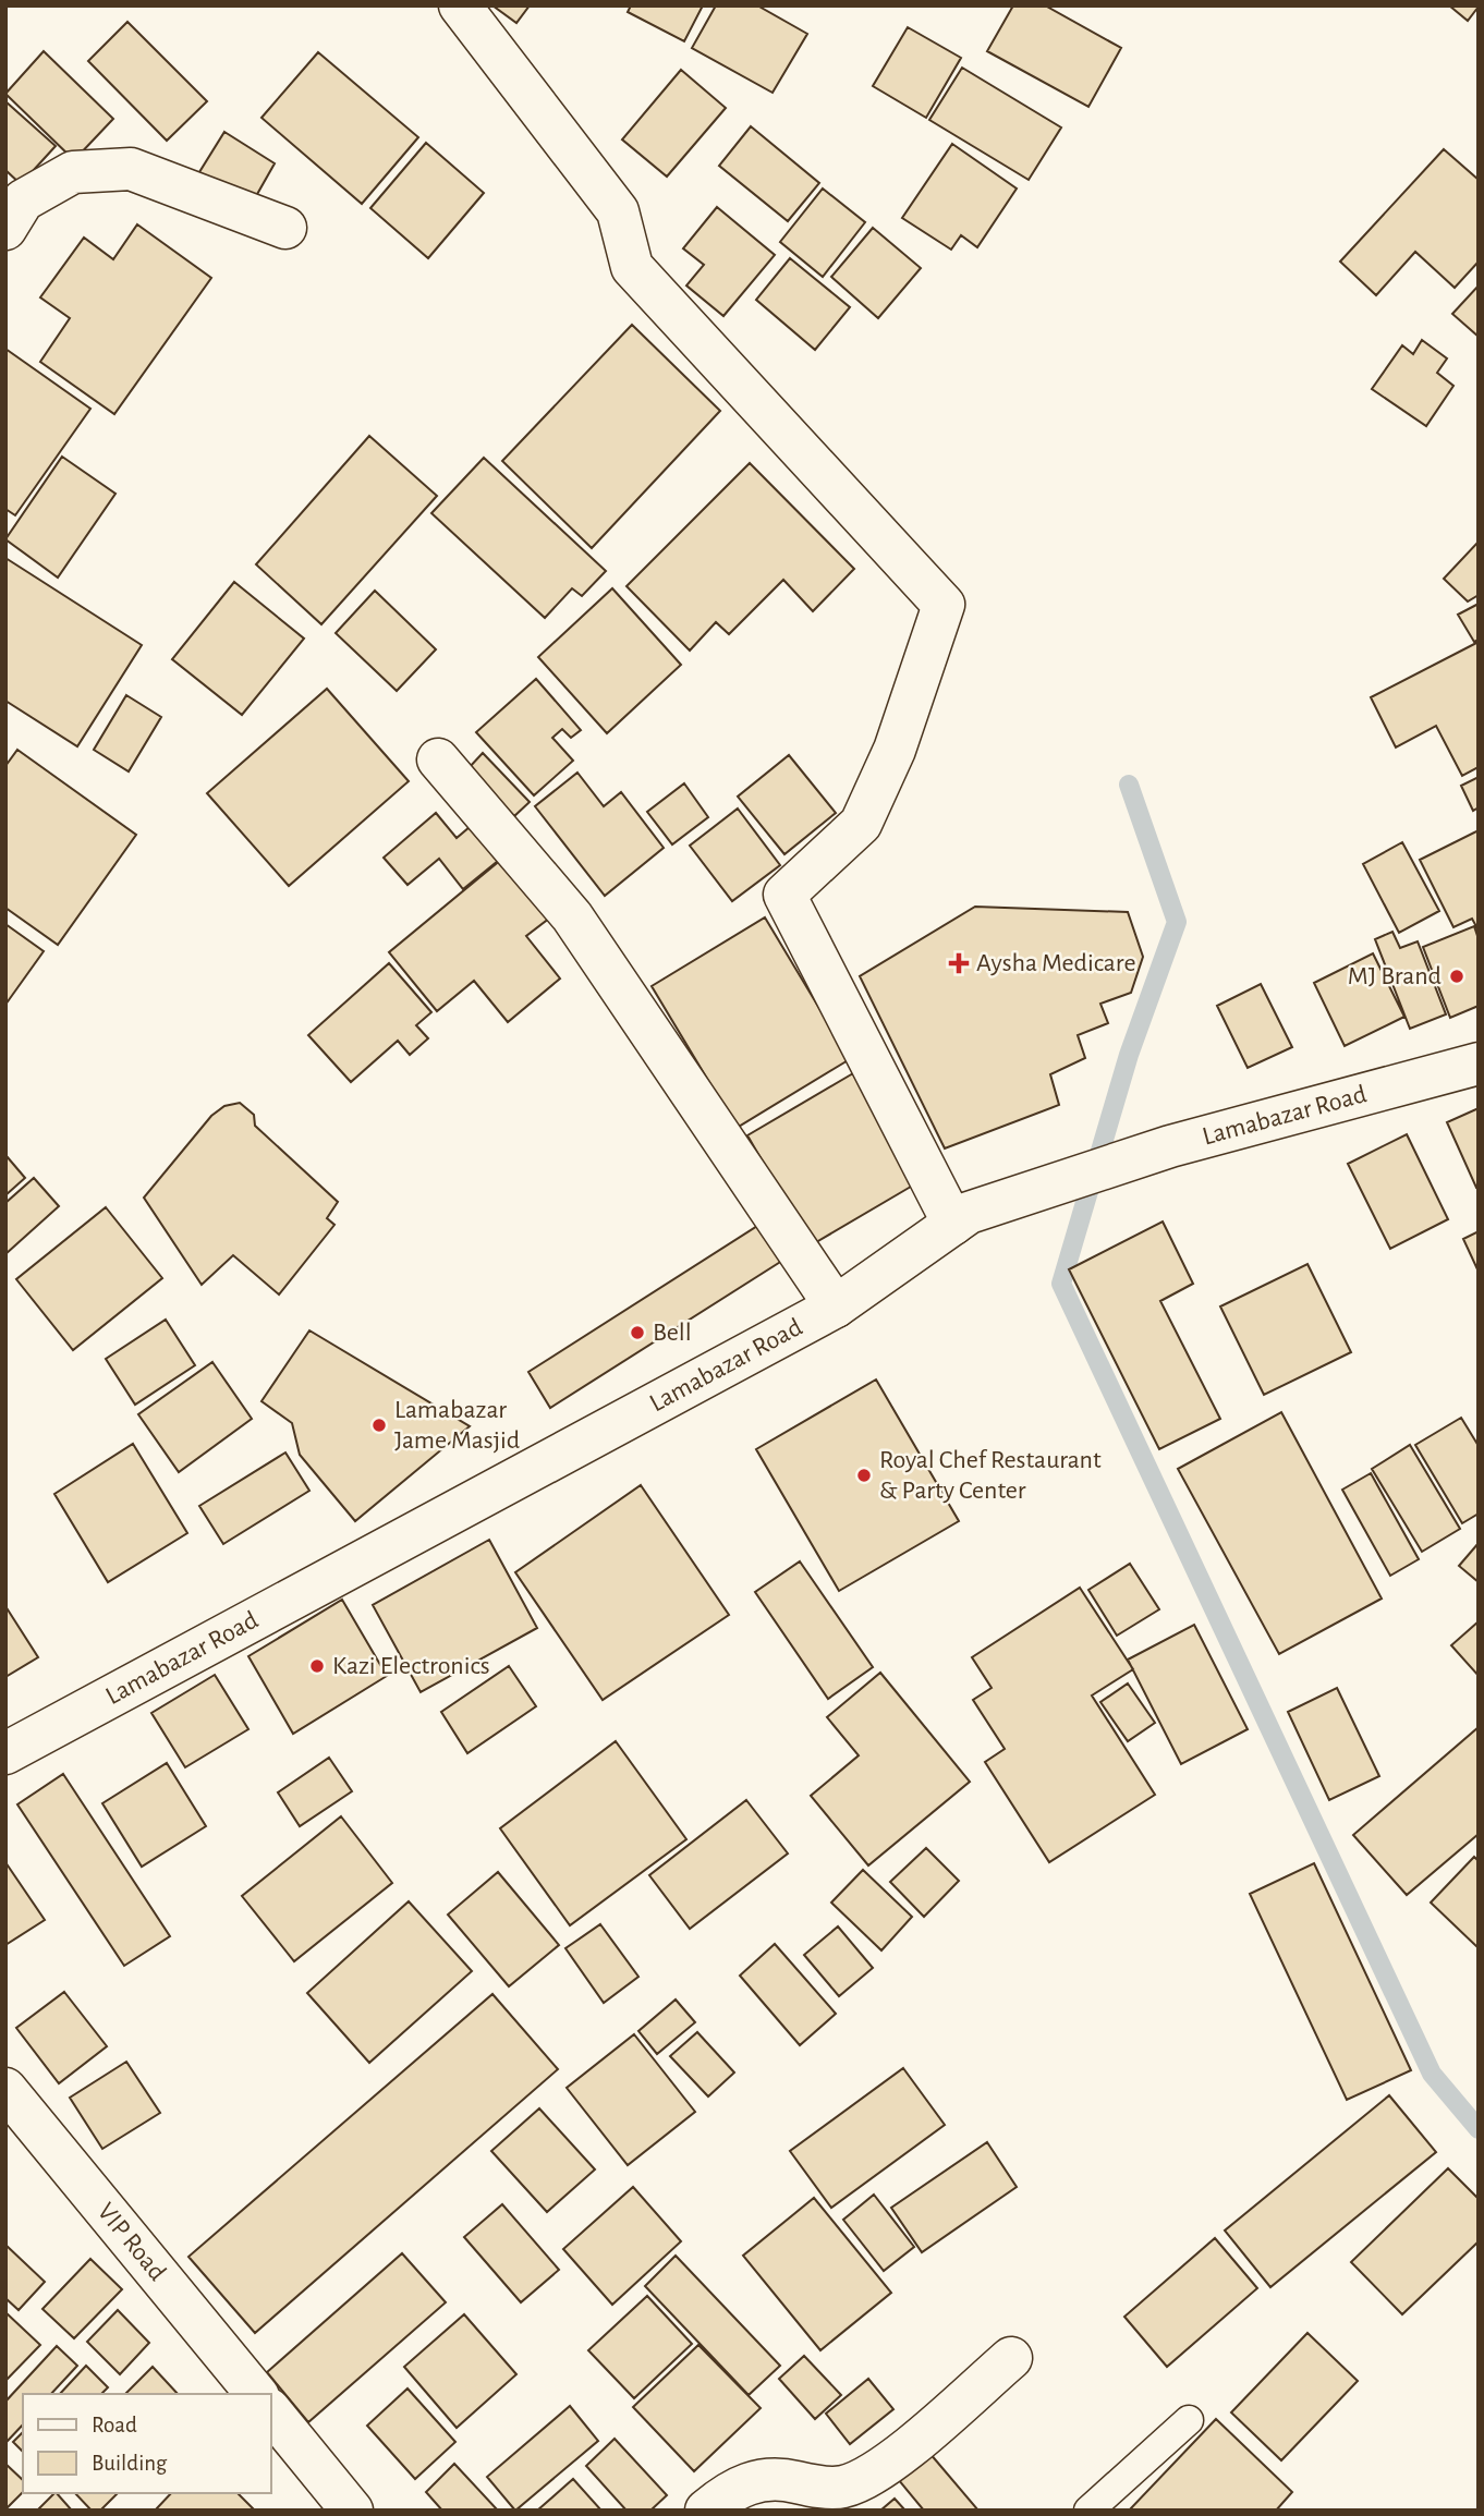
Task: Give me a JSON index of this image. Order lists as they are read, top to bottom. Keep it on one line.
{"streets":{"street":["Lamabazar Road","VIP Road"]},"places":{"health":["Aysha Medicare"],"other":["MJ Brand","Bell","Lamabazar Jame Masjid","Royal Chef Restaurant & Party Center","Kazi Electronics"]},"legend":["Road","Building"]}
